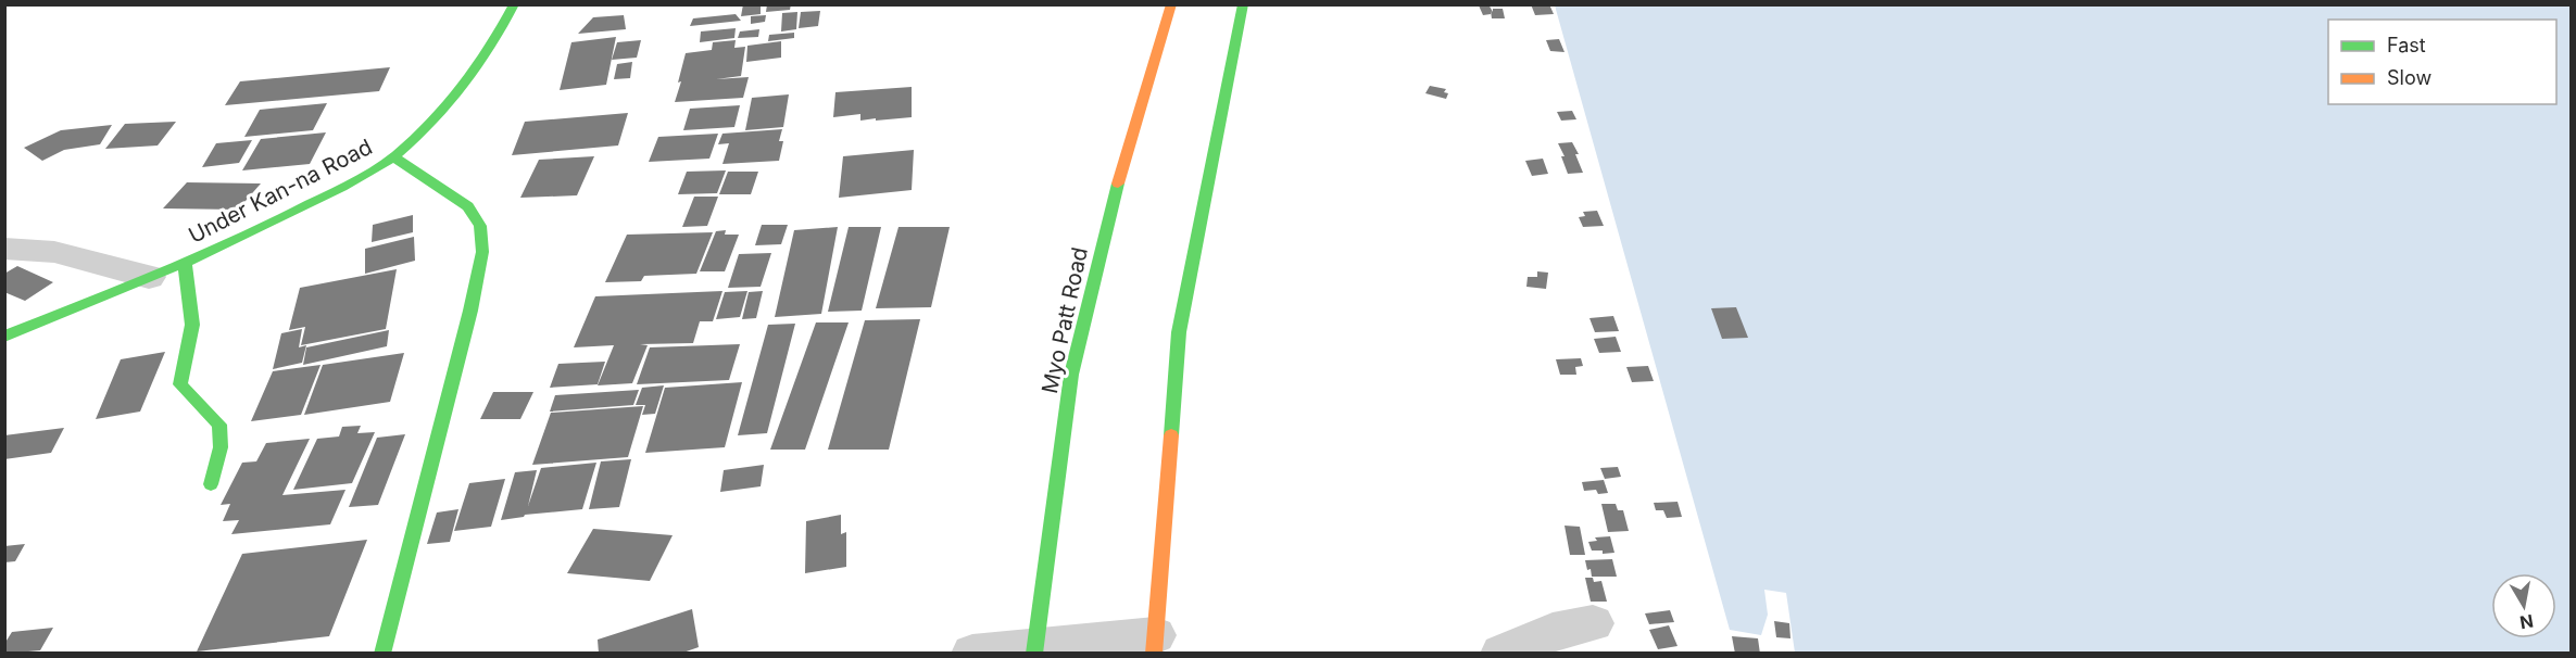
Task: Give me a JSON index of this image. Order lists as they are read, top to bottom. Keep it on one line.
{"streets":{"main road":["Under Kan-na Road","Myo Patt Road"]},"legend":["Fast","Slow"],"north":"bottom"}
